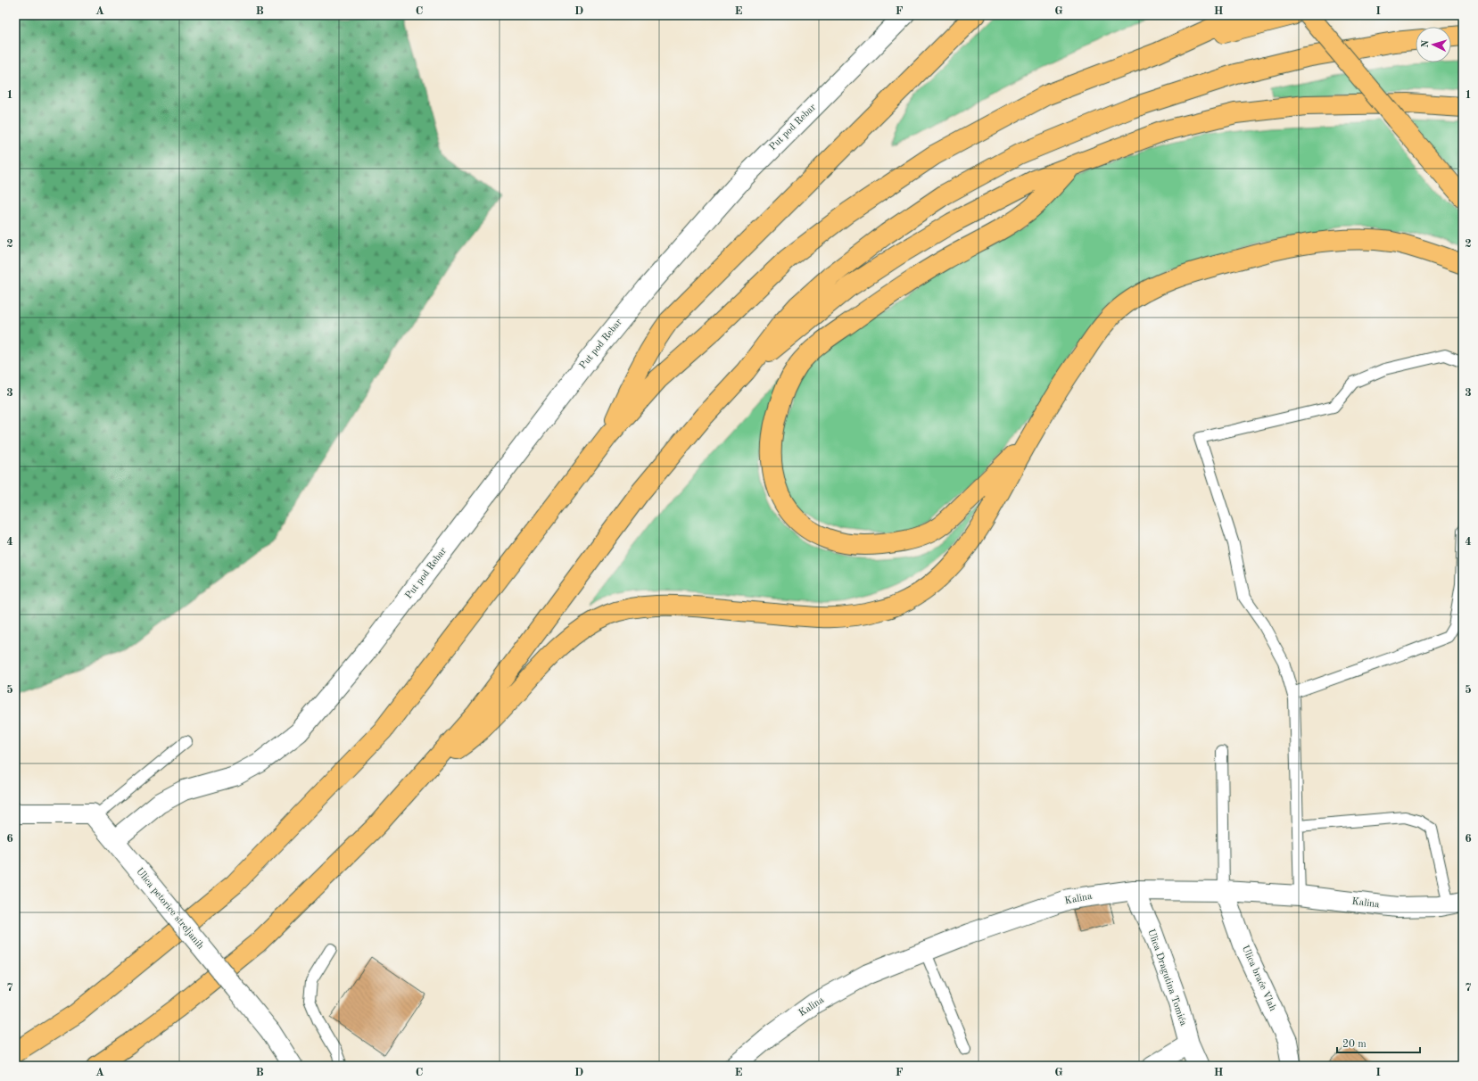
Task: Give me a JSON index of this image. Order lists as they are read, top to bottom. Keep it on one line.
{"streets":{"street":["Put pod Rebar","Kalina","Ulica petorice streljanih","Ulica Dragutina Tomića","Ulica braće Vlah"]},"crossings":[["Put pod Rebar","Ulica petorice streljanih"],["Kalina","Ulica Dragutina Tomića"],["Kalina","Ulica braće Vlah"]],"scale_bar":"20 m","north":"left","grid":{"columns":["A","B","C","D","E","F","G","H","I"],"rows":["1","2","3","4","5","6","7"]}}
